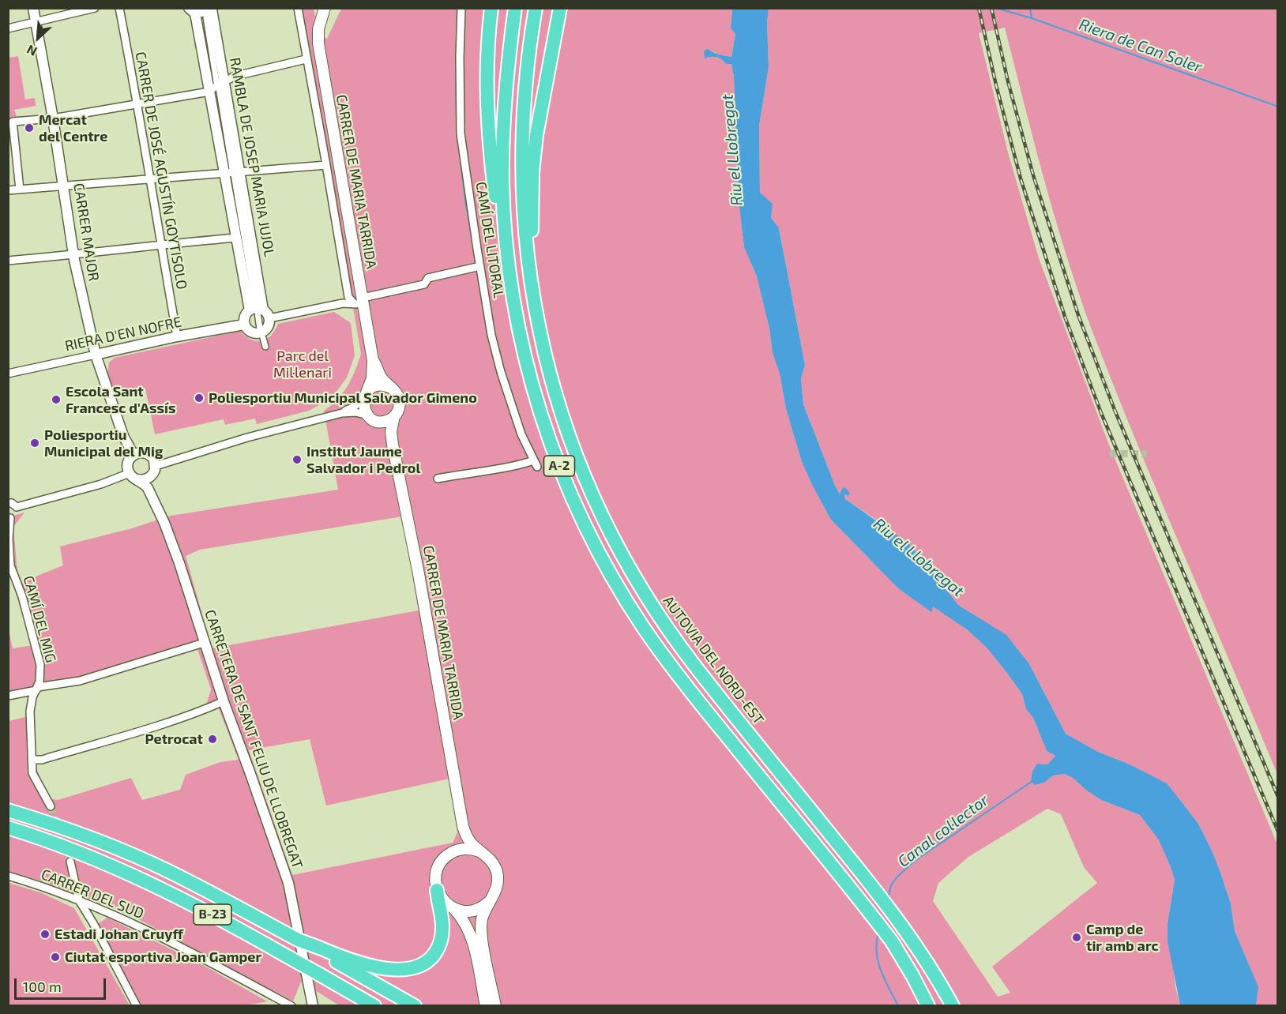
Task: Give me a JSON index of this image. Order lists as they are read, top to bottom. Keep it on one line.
{"streets":{"highway":["A-2","AUTOVIA DEL NORD-EST","B-23"],"main road":["CARRER DE MARIA TARRIDA"],"street":["RAMBLA DE JOSEP MARIA JUJOL","CARRER DE JOSÉ AGUSTÍN GOYTISOLO","CARRER MAJOR","CAMÍ DEL LITORAL","RIERA D'EN NOFRE","CAMÍ DEL MIG","CARRETERA DE SANT FELIU DE LLOBREGAT","CARRER DEL SUD"]},"crossings":[["RAMBLA DE JOSEP MARIA JUJOL","RIERA D'EN NOFRE"],["CARRER DE JOSÉ AGUSTÍN GOYTISOLO","RIERA D'EN NOFRE"],["CARRER MAJOR","RIERA D'EN NOFRE"],["CARRER MAJOR","CARRETERA DE SANT FELIU DE LLOBREGAT"]],"water":["Riera de Can Soler","Riu el Llobregat","Canal col·lector"],"parks":["Parc del Mil·lenari"],"places":["Mercat del Centre","Poliesportiu Municipal Salvador Gimeno","Escola Sant Francesc d'Assís","Poliesportiu Municipal del Mig","Institut Jaume Salvador i Pedrol","Petrocat","Estadi Johan Cruyff","Camp de tir amb arc","Ciutat esportiva Joan Gamper"],"scale_bar":"100 m","north":"bottom left"}
